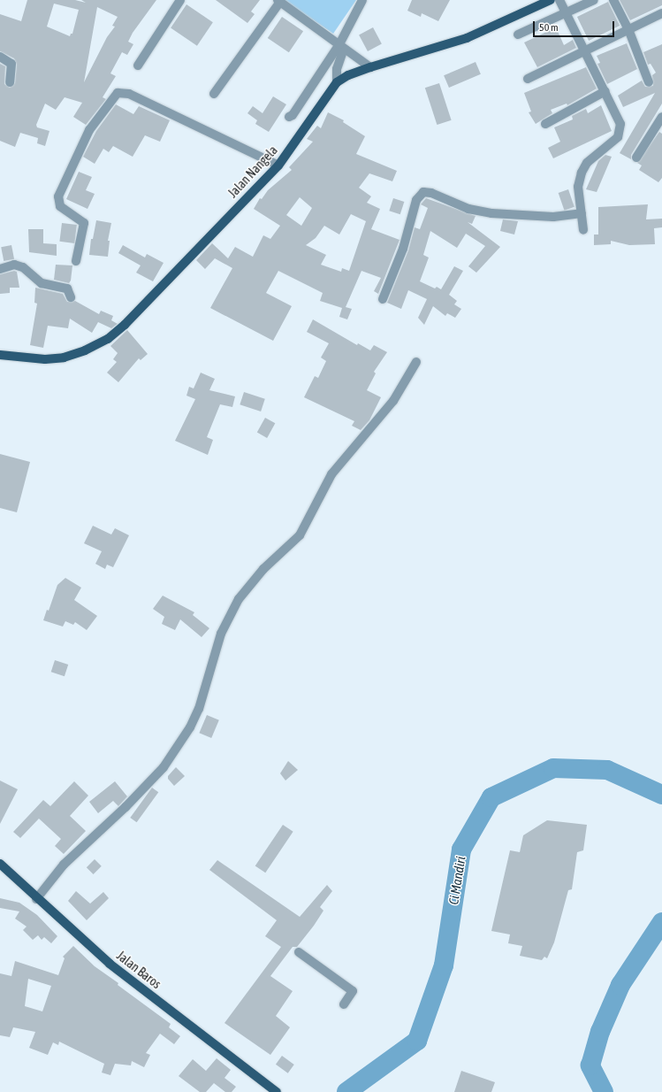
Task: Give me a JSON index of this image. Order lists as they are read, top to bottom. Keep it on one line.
{"streets":{"main road":["Jalan Nangela","Jalan Baros"]},"water":["Ci Mandiri"],"scale_bar":"50 m"}
